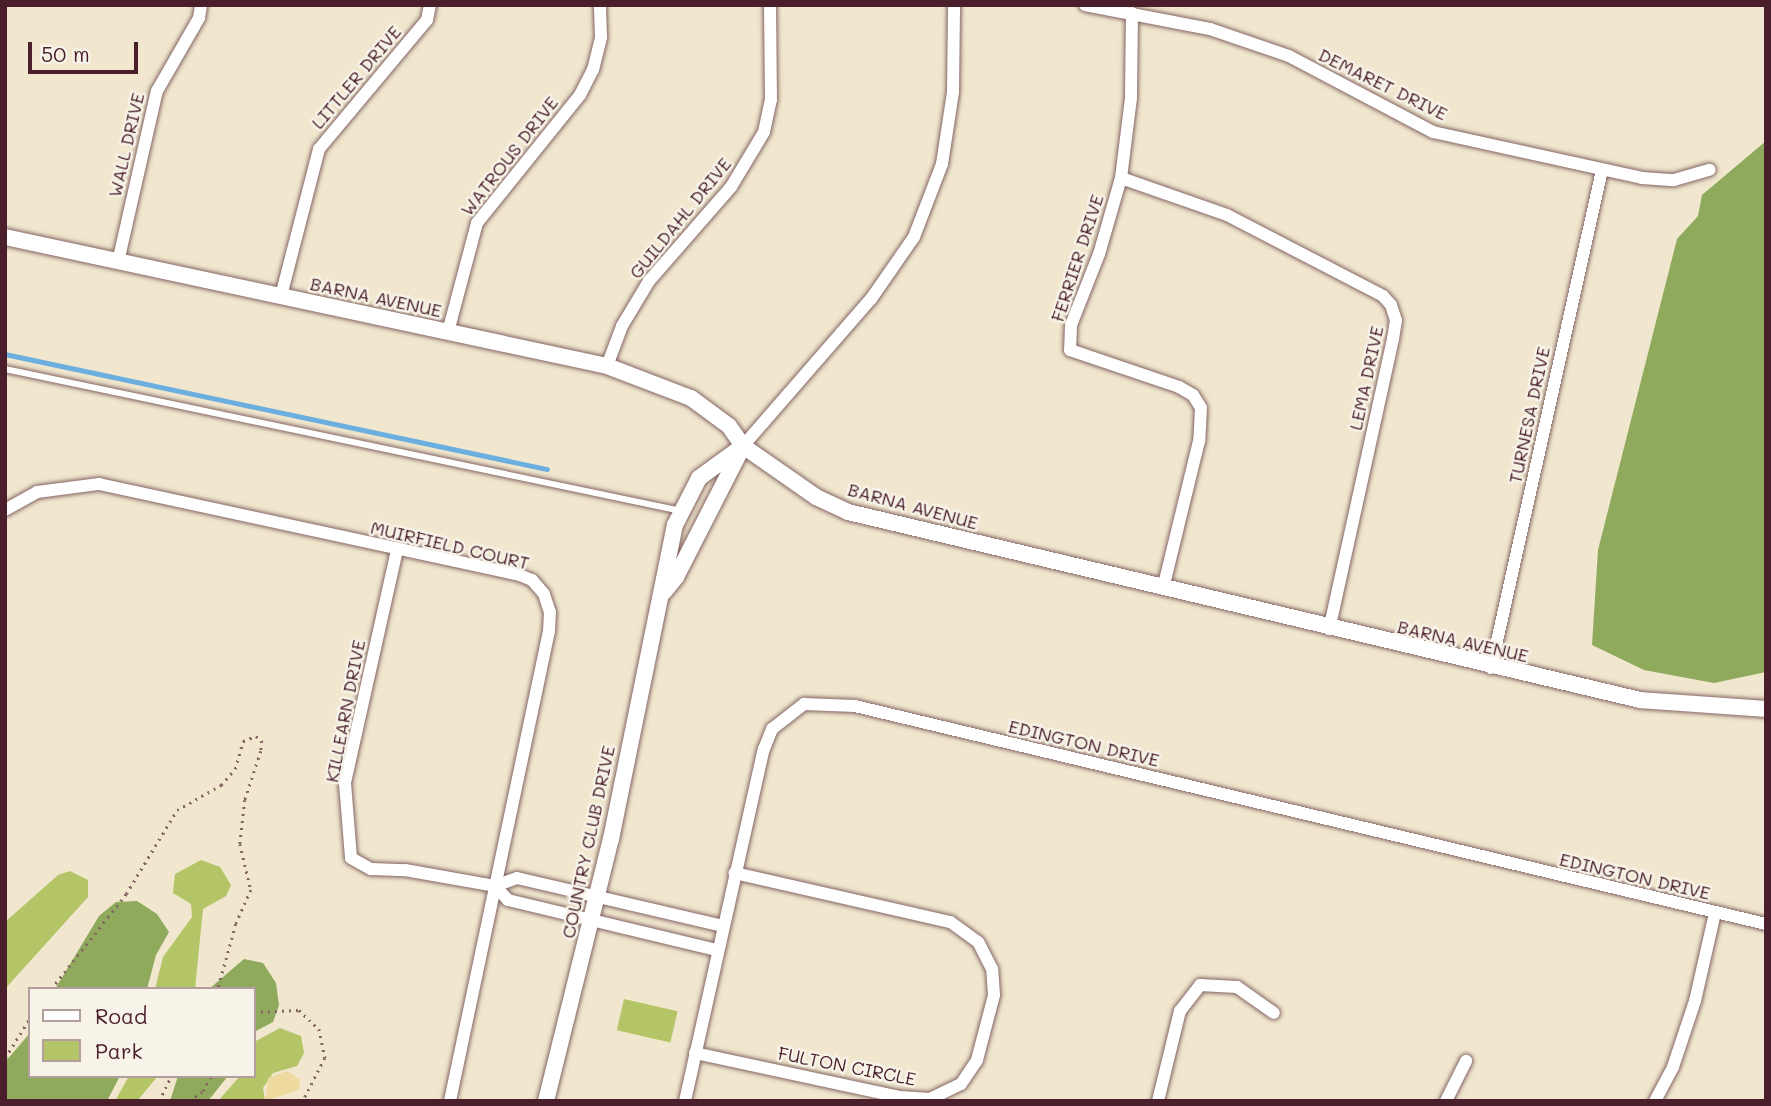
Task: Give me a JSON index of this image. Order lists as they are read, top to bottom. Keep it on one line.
{"streets":{"street":["LITTLER DRIVE","DEMARET DRIVE","WALL DRIVE","WATROUS DRIVE","GUILDAHL DRIVE","FERRIER DRIVE","BARNA AVENUE","LEMA DRIVE","TURNESA DRIVE","MUIRFIELD COURT","KILLEARN DRIVE","EDINGTON DRIVE","COUNTRY CLUB DRIVE","FULTON CIRCLE"]},"crossings":[["LITTLER DRIVE","BARNA AVENUE"],["DEMARET DRIVE","FERRIER DRIVE"],["DEMARET DRIVE","TURNESA DRIVE"],["WALL DRIVE","BARNA AVENUE"],["WATROUS DRIVE","BARNA AVENUE"],["GUILDAHL DRIVE","BARNA AVENUE"],["FERRIER DRIVE","BARNA AVENUE"],["FERRIER DRIVE","LEMA DRIVE"],["BARNA AVENUE","LEMA DRIVE"],["BARNA AVENUE","TURNESA DRIVE"],["BARNA AVENUE","COUNTRY CLUB DRIVE"],["MUIRFIELD COURT","KILLEARN DRIVE"],["KILLEARN DRIVE","EDINGTON DRIVE"],["KILLEARN DRIVE","COUNTRY CLUB DRIVE"],["EDINGTON DRIVE","FULTON CIRCLE"]],"legend":["Road","Park"],"scale_bar":"50 m"}
